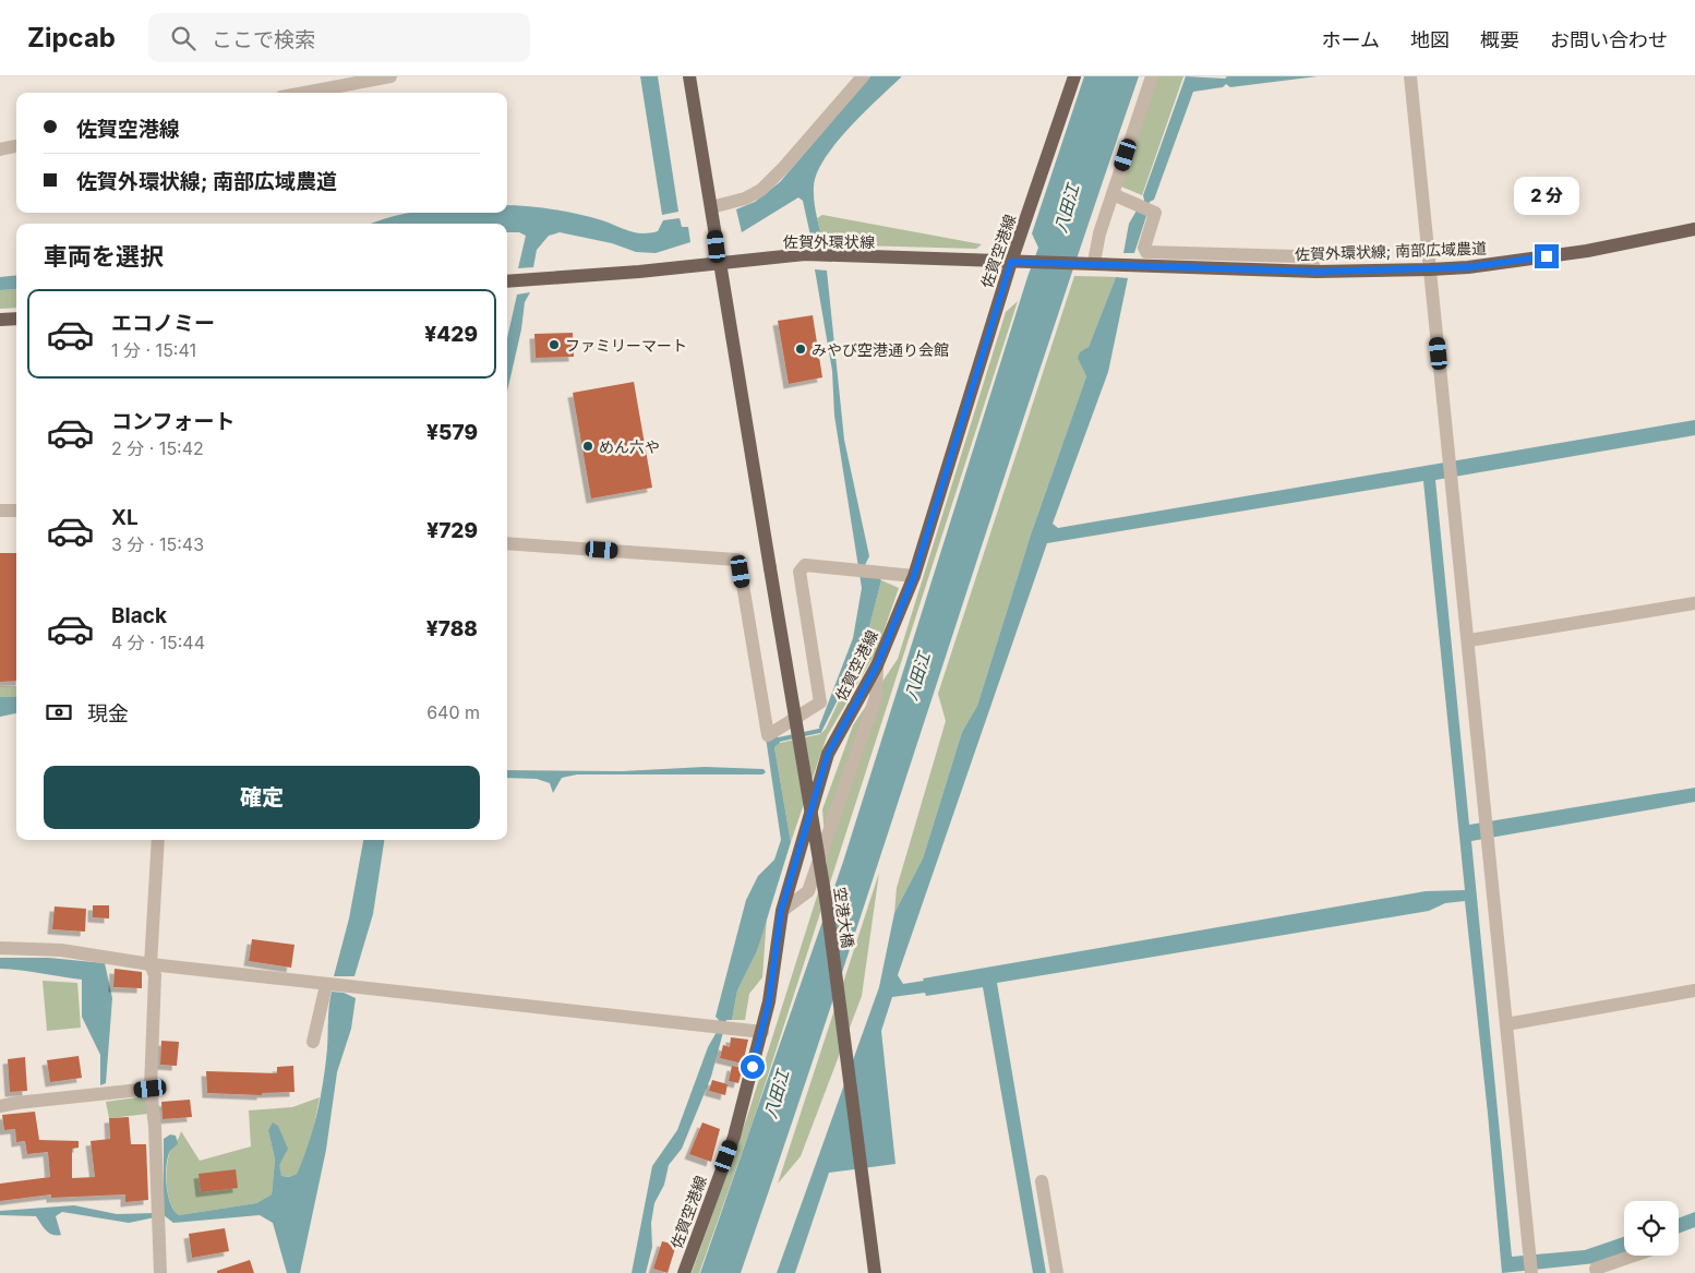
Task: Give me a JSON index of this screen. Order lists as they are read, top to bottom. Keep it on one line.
{"streets":{"main road":["佐賀外環状線","佐賀空港線","佐賀外環状線; 南部広域農道","空港大橋"]},"crossings":[["佐賀外環状線","佐賀空港線"],["佐賀外環状線","佐賀外環状線; 南部広域農道"],["佐賀外環状線","空港大橋"]],"water":["八田江"],"places":["ファミリーマート","みやび空港通り会館","めん六や"],"page":{"header":"Zipcab","search":"ここで検索","nav":["ホーム","地図","概要","お問い合わせ"],"banner":["佐賀空港線","佐賀外環状線; 南部広域農道"],"bubble":"2 分","heading":"車両を選択","list":[{"name":"エコノミー","note":"1 分 · 15:41","value":"¥429"},{"name":"コンフォート","note":"2 分 · 15:42","value":"¥579"},{"name":"XL","note":"3 分 · 15:43","value":"¥729"},{"name":"Black","note":"4 分 · 15:44","value":"¥788"}],"pay":["現金","640 m"],"buttons":"確定"}}
